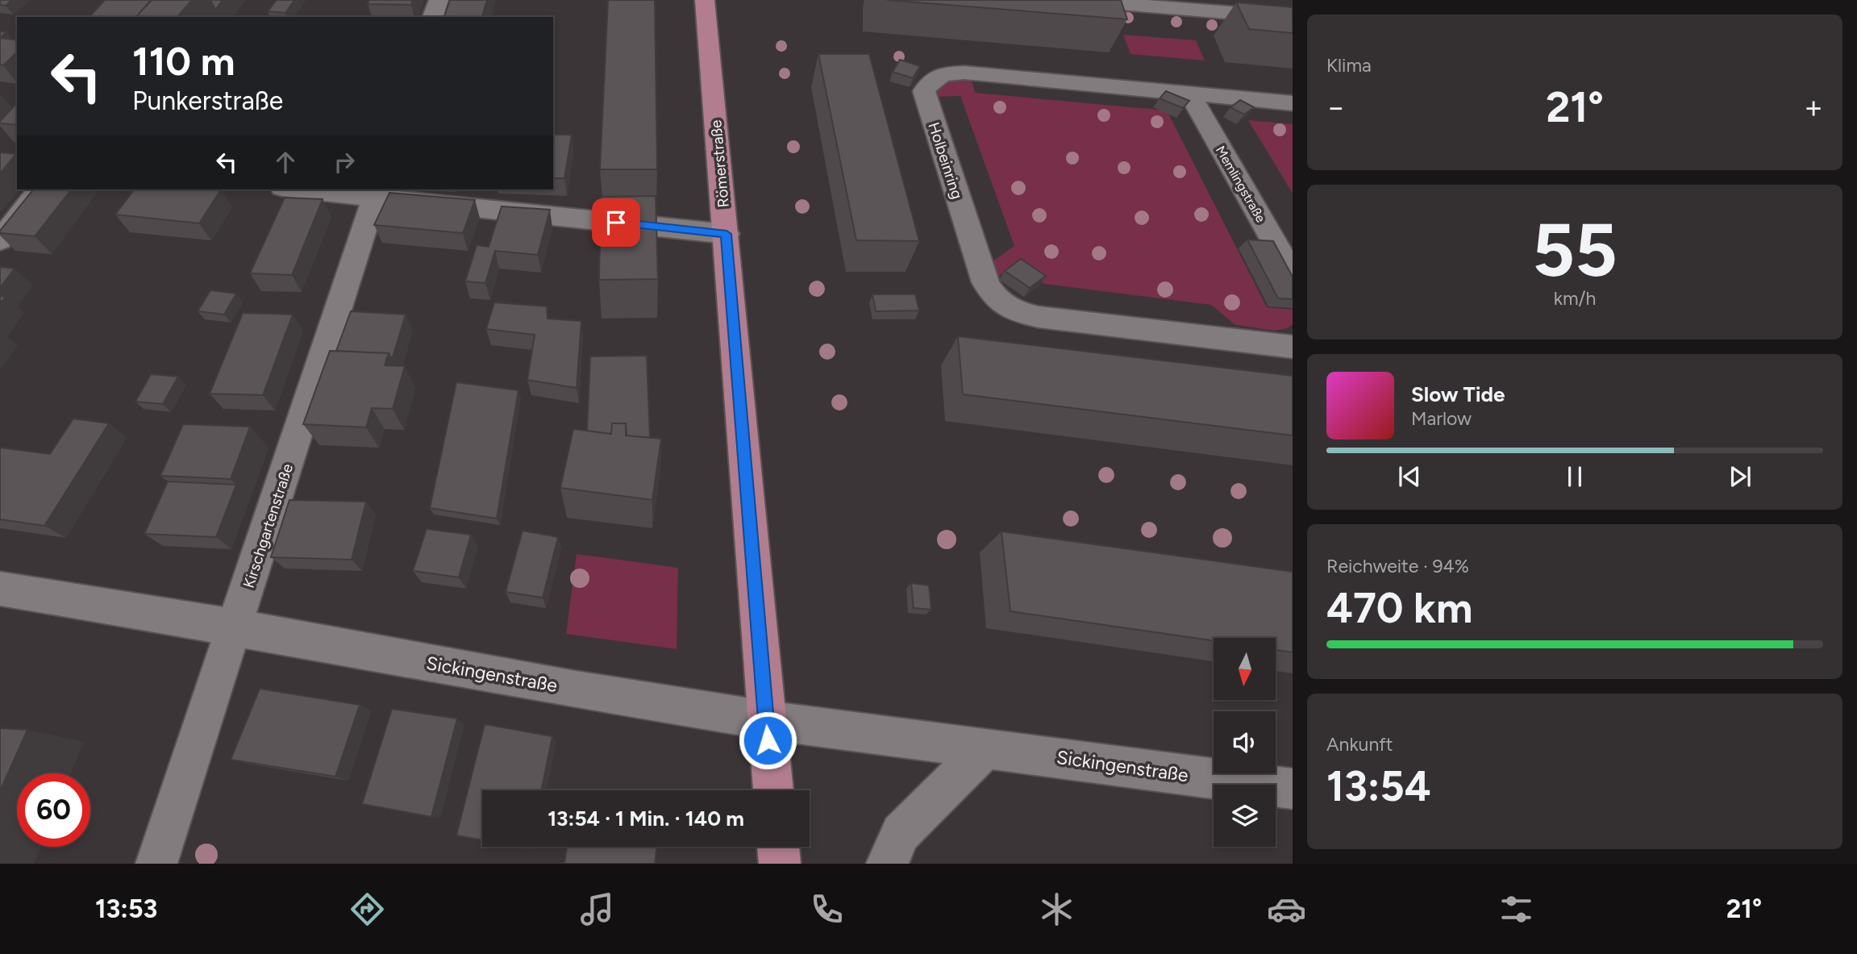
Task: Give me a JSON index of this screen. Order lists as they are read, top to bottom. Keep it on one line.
{"streets":{"main road":["Römerstraße"],"street":["Holbeinring","Memlingstraße","Kirschgartenstraße","Sickingenstraße"]},"crossings":[["Holbeinring","Memlingstraße"],["Römerstraße","Sickingenstraße"],["Kirschgartenstraße","Sickingenstraße"]],"north":"bottom","page":{"tile":["Klima",["55","km/h"],["Reichweite · 94%","470 km"],["Ankunft","13:54"]],"turn":["110 m","Punkerstraße"],"heat":["−","21°","+"],"song":["Slow Tide","Marlow"],"limit":"60","trip":"13:54 · 1 Min. · 140 m","tabs":["13:53","21°"]}}
